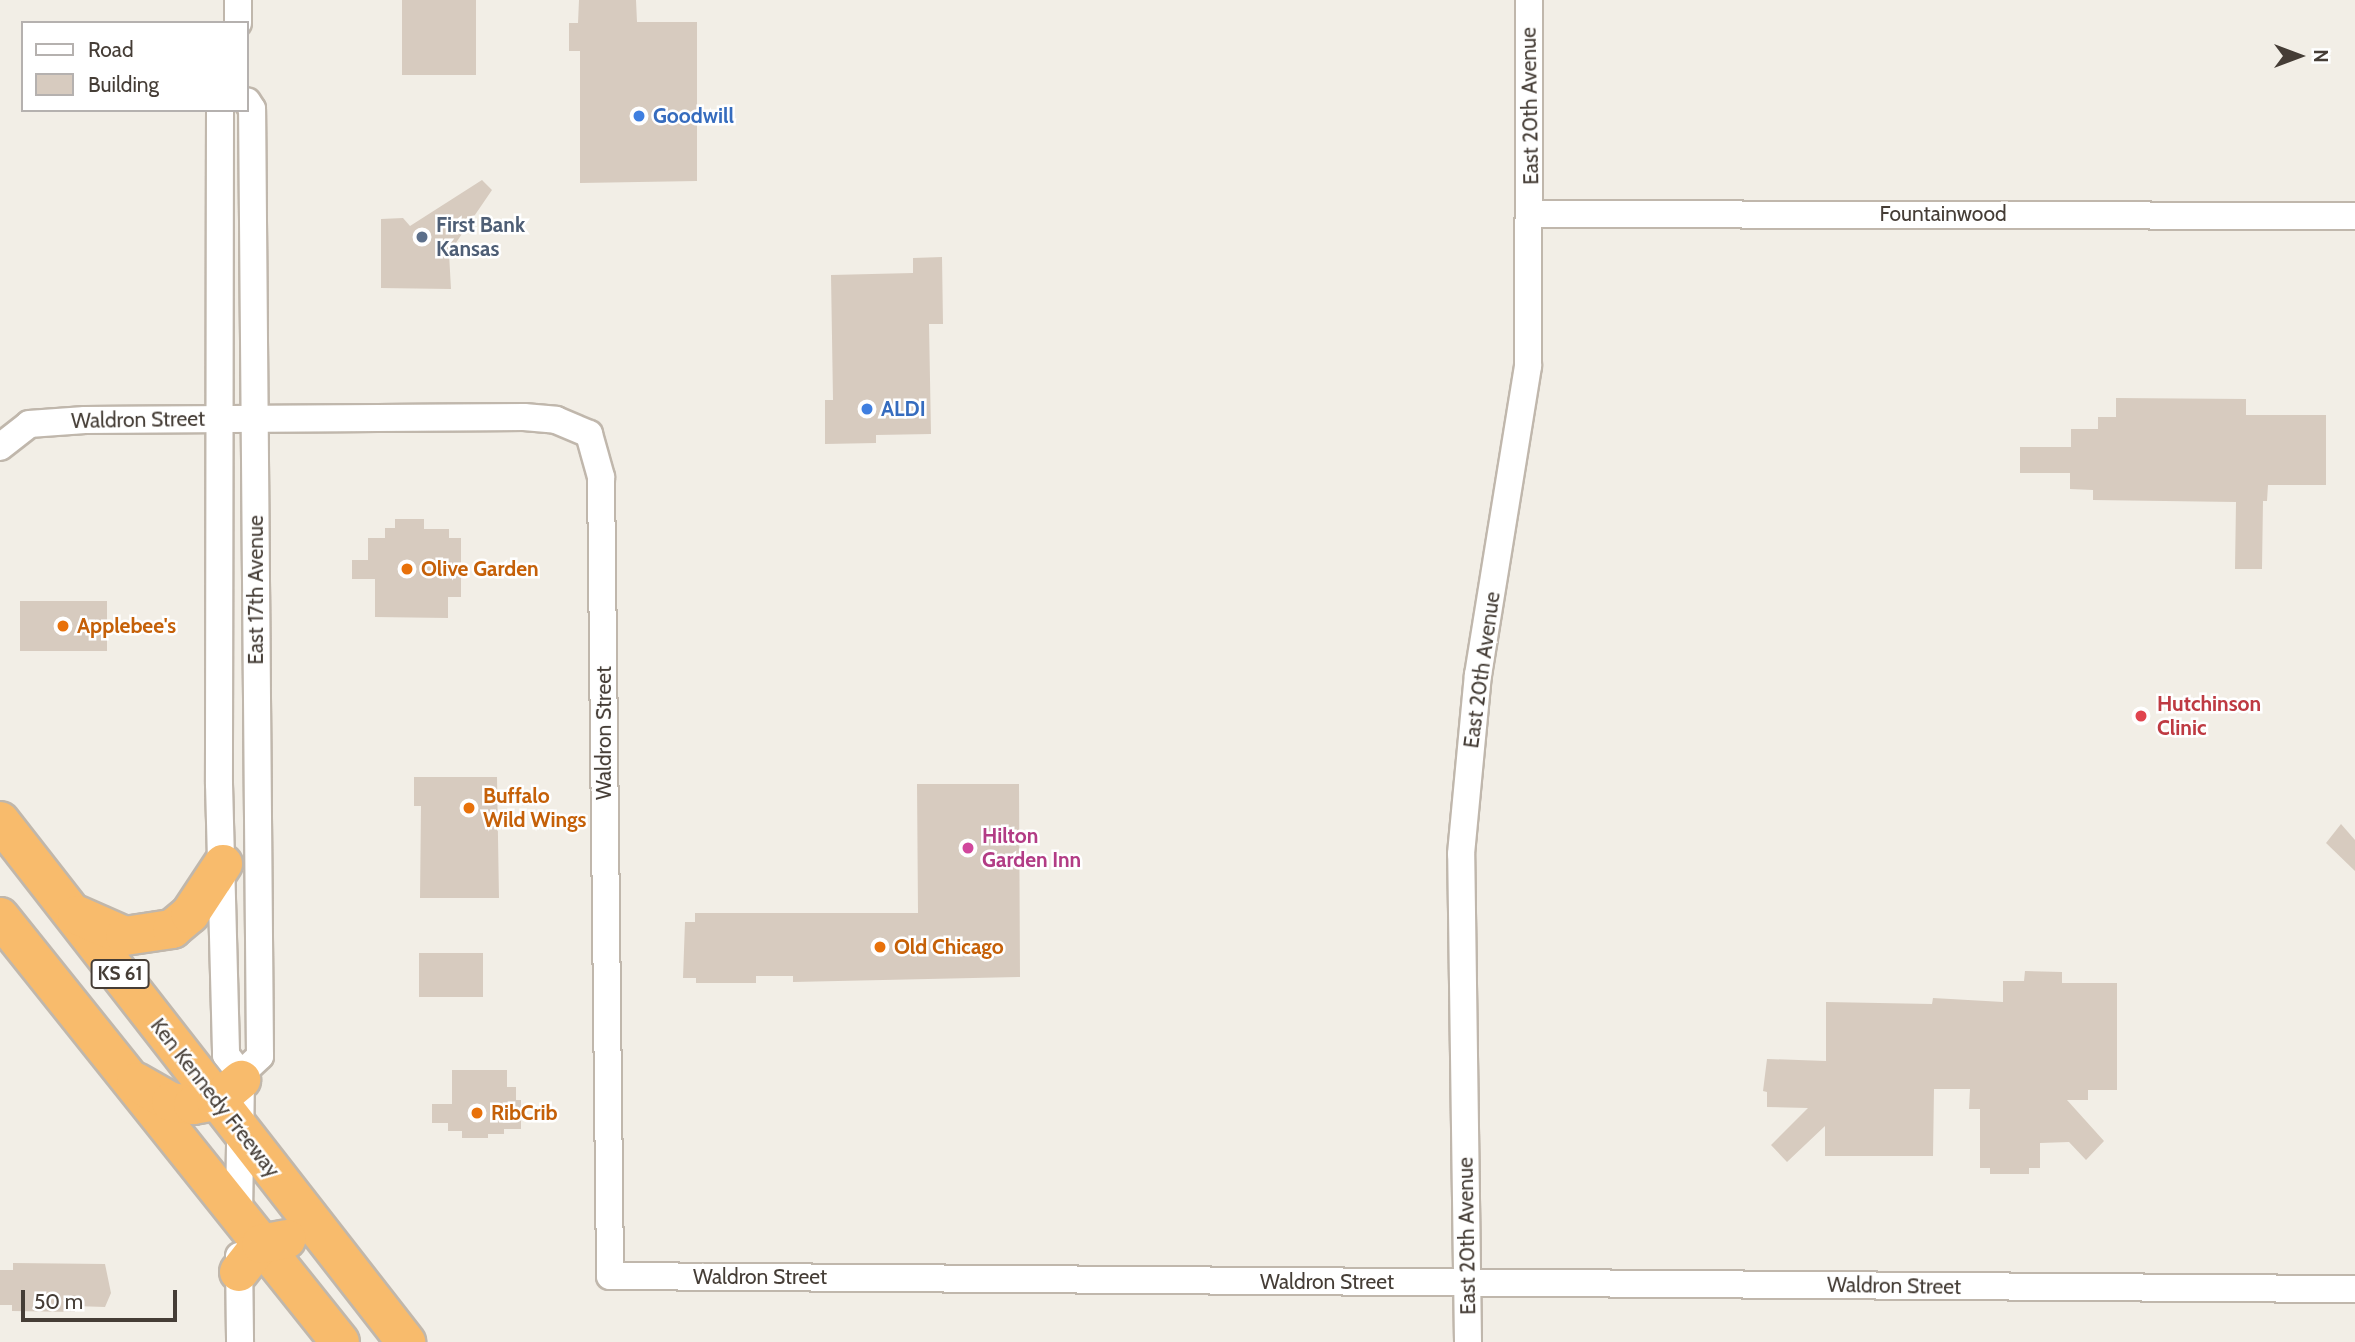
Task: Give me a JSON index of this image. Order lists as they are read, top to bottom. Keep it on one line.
{"streets":{"highway":["KS 61","Ken Kennedy Freeway"],"street":["East 20th Avenue","Fountainwood","Waldron Street","East 17th Avenue"]},"crossings":[["East 20th Avenue","Fountainwood"],["East 20th Avenue","Waldron Street"],["Waldron Street","East 17th Avenue"],["East 17th Avenue","KS 61"],["East 17th Avenue","Ken Kennedy Freeway"]],"places":["Goodwill","First Bank Kansas","ALDI","Olive Garden","Applebee's","Hutchinson Clinic","Buffalo Wild Wings","Hilton Garden Inn","Old Chicago","RibCrib"],"legend":["Road","Building"],"scale_bar":"50 m","north":"right"}
